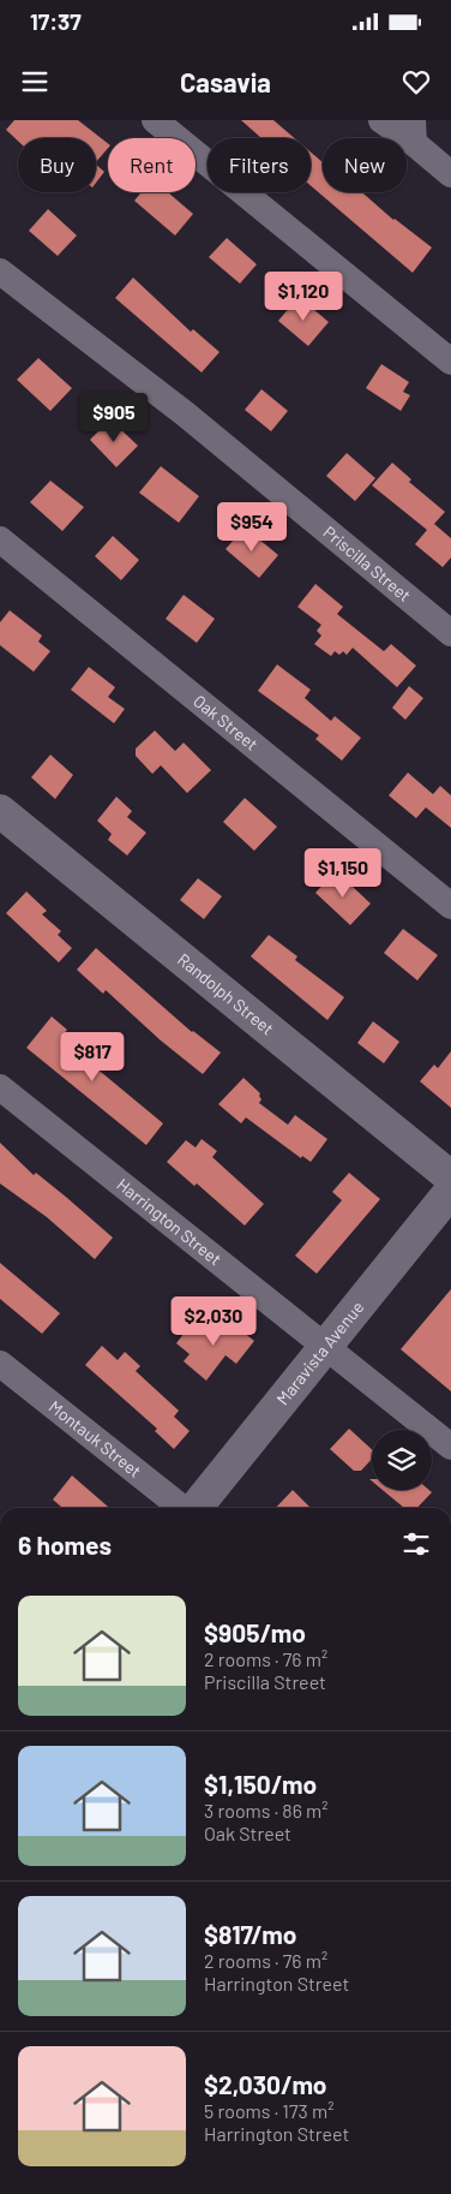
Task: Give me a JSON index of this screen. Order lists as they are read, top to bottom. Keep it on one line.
{"streets":{"street":["Priscilla Street","Oak Street","Randolph Street","Harrington Street","Maravista Avenue","Montauk Street"]},"crossings":[["Harrington Street","Maravista Avenue"]],"page":{"status":"17:37","header":"Casavia","chip":["Buy","Rent","Filters","New"],"price":["$1,120","$905","$954","$1,150","$817","$2,030"],"heading":"6 homes","list":[{"name":"$905/mo","note":"2 rooms · 76 m² · Priscilla Street"},{"name":"$1,150/mo","note":"3 rooms · 86 m² · Oak Street"},{"name":"$817/mo","note":"2 rooms · 76 m² · Harrington Street"},{"name":"$2,030/mo","note":"5 rooms · 173 m² · Harrington Street"}]}}
